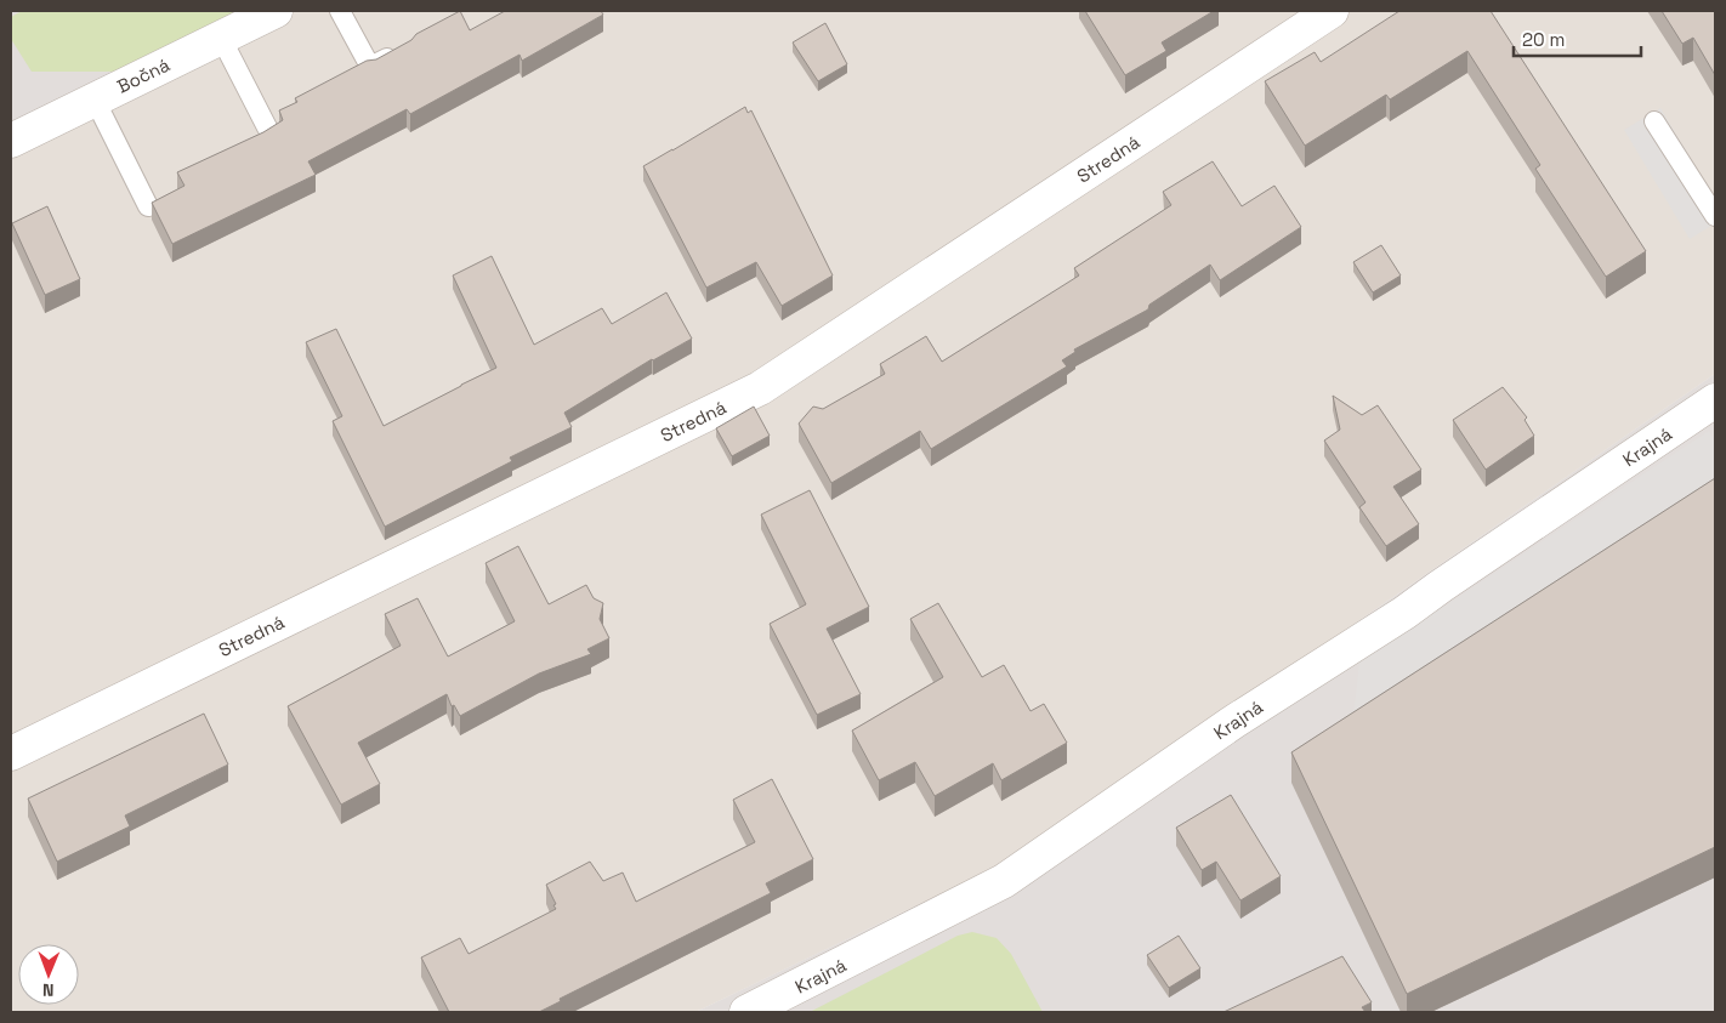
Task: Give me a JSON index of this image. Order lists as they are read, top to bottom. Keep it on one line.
{"streets":{"street":["Bočná","Stredná","Krajná"]},"scale_bar":"20 m","north":"bottom"}
